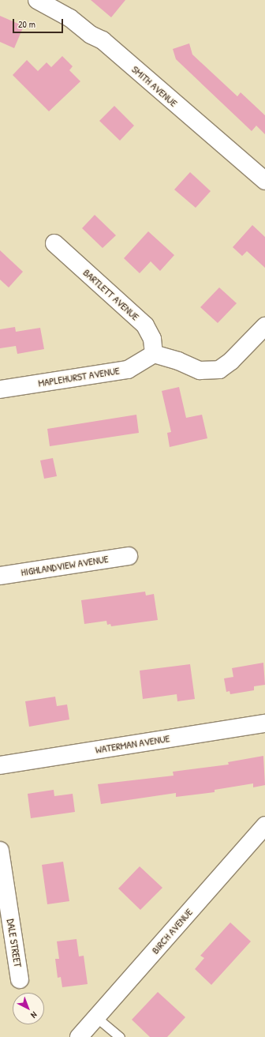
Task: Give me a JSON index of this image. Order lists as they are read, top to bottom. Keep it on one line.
{"streets":{"street":["SMITH AVENUE","BARTLETT AVENUE","MAPLEHURST AVENUE","HIGHLANDVIEW AVENUE","WATERMAN AVENUE","BIRCH AVENUE","DALE STREET"]},"crossings":[["BARTLETT AVENUE","MAPLEHURST AVENUE"]],"scale_bar":"20 m","north":"bottom right"}
